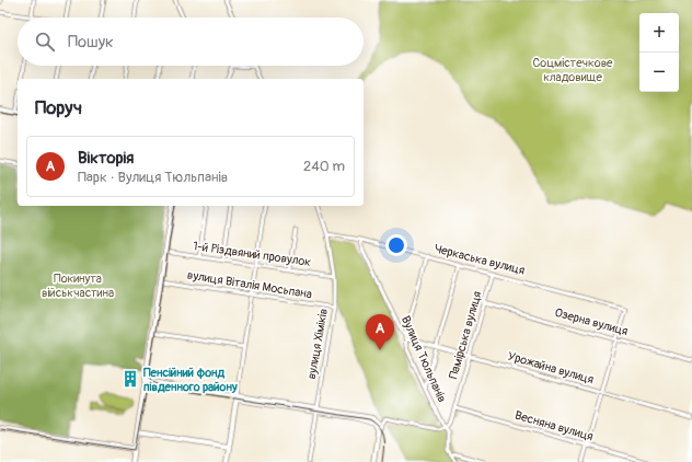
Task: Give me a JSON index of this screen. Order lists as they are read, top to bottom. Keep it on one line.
{"streets":{"street":["1-й Різдвяний провулок","Черкаська вулиця","вулиця Віталія Мосьпана","Озерна вулиця","Памірська вулиця","вулиця Хіміків","Вулиця Тюльпанів","Урожайна вулиця","Весняна вулиця"]},"crossings":[["1-й Різдвяний провулок","вулиця Хіміків"],["Черкаська вулиця","Озерна вулиця"],["Черкаська вулиця","Памірська вулиця"],["Черкаська вулиця","вулиця Хіміків"],["Черкаська вулиця","Вулиця Тюльпанів"],["вулиця Віталія Мосьпана","вулиця Хіміків"],["Озерна вулиця","Памірська вулиця"],["Памірська вулиця","Вулиця Тюльпанів"],["Памірська вулиця","Урожайна вулиця"],["Памірська вулиця","Весняна вулиця"],["Вулиця Тюльпанів","Урожайна вулиця"]],"parks":["Соцмістечкове кладовище","Покинута військчастина"],"places":{"building":["Пенсійний фонд південного району"]},"page":{"map_buttons":["+","−"],"search":"Пошук","heading":"Поруч","list":[{"mark":"A","name":"Вікторія","note":"Парк · Вулиця Тюльпанів","value":"240 m"}],"pins":"A"}}
